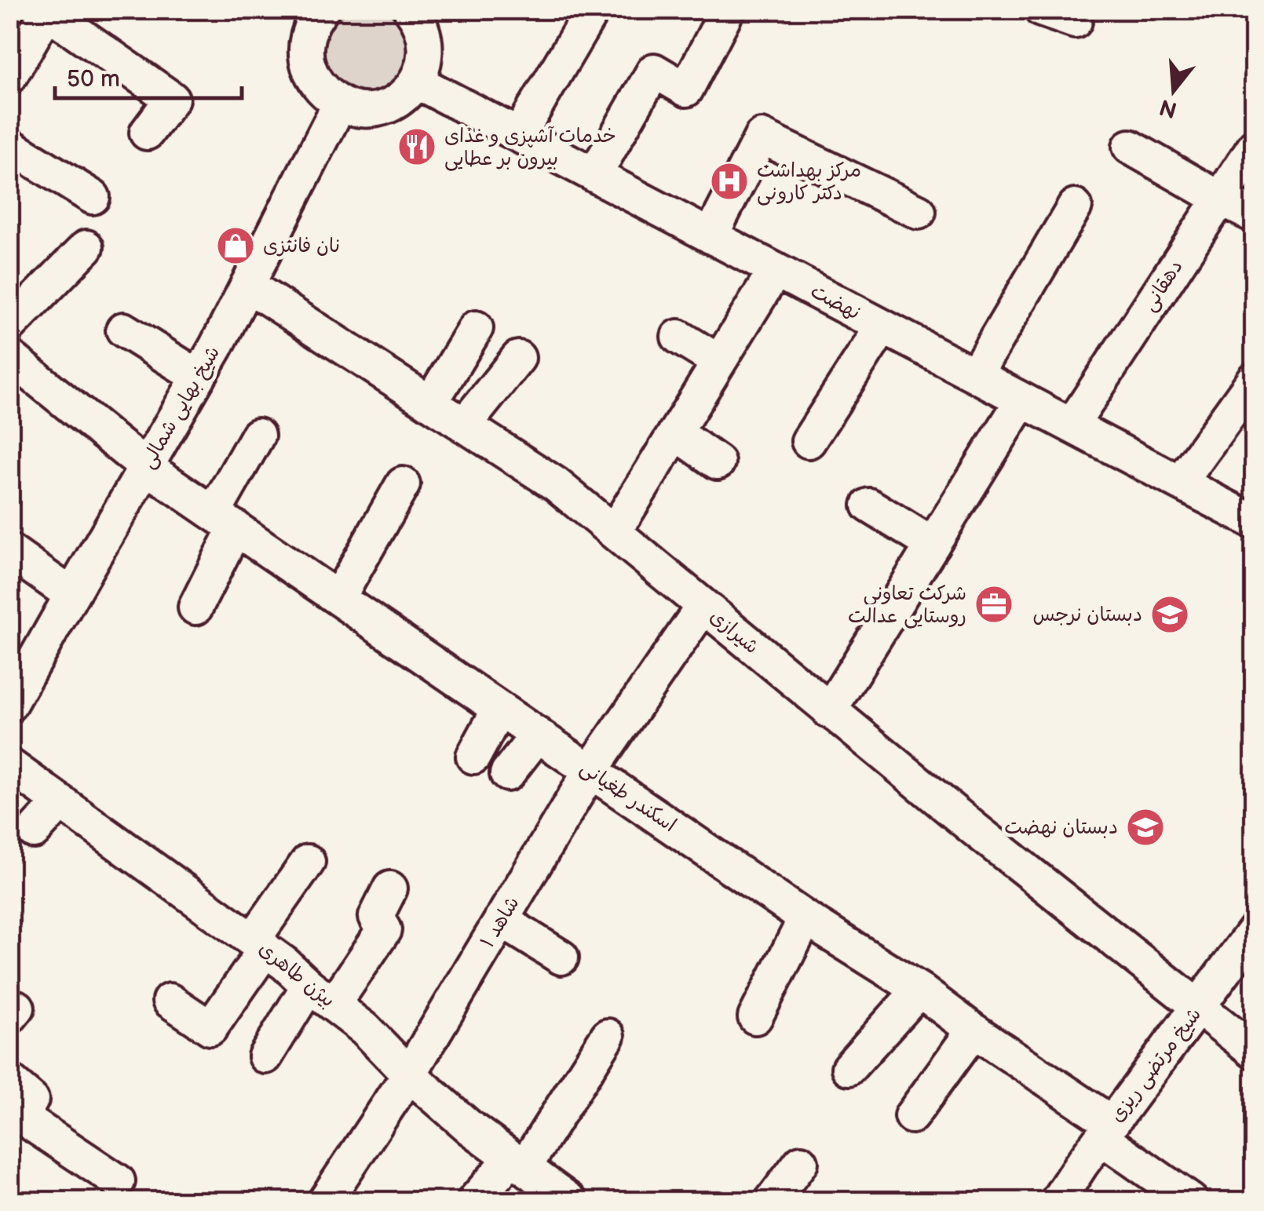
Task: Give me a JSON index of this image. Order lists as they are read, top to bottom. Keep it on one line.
{"streets":{"street":["دهقانی","نهضت","شیخ بهایی شمالی","شیرازی","اسکندر طغیانی","شاهد ۱","بیژن طاهری","شیخ مرتضی ریزی"]},"crossings":[["دهقانی","نهضت"],["شیخ بهایی شمالی","شیرازی"],["شیخ بهایی شمالی","اسکندر طغیانی"],["شیرازی","شاهد ۱"],["شیرازی","شیخ مرتضی ریزی"],["اسکندر طغیانی","شاهد ۱"],["اسکندر طغیانی","شیخ مرتضی ریزی"],["شاهد ۱","بیژن طاهری"]],"places":{"restaurant":["خدمات آشپزی و غذای بیرون بر عطایی"],"hospital":["مرکز بهداشت دکتر کارونی"],"shop":["نان فانتزی"],"office":["شرکت تعاونی روستایی عدالت"],"school or university":["دبستان نرجس","دبستان نهضت"]},"scale_bar":"50 m","north":"bottom"}
